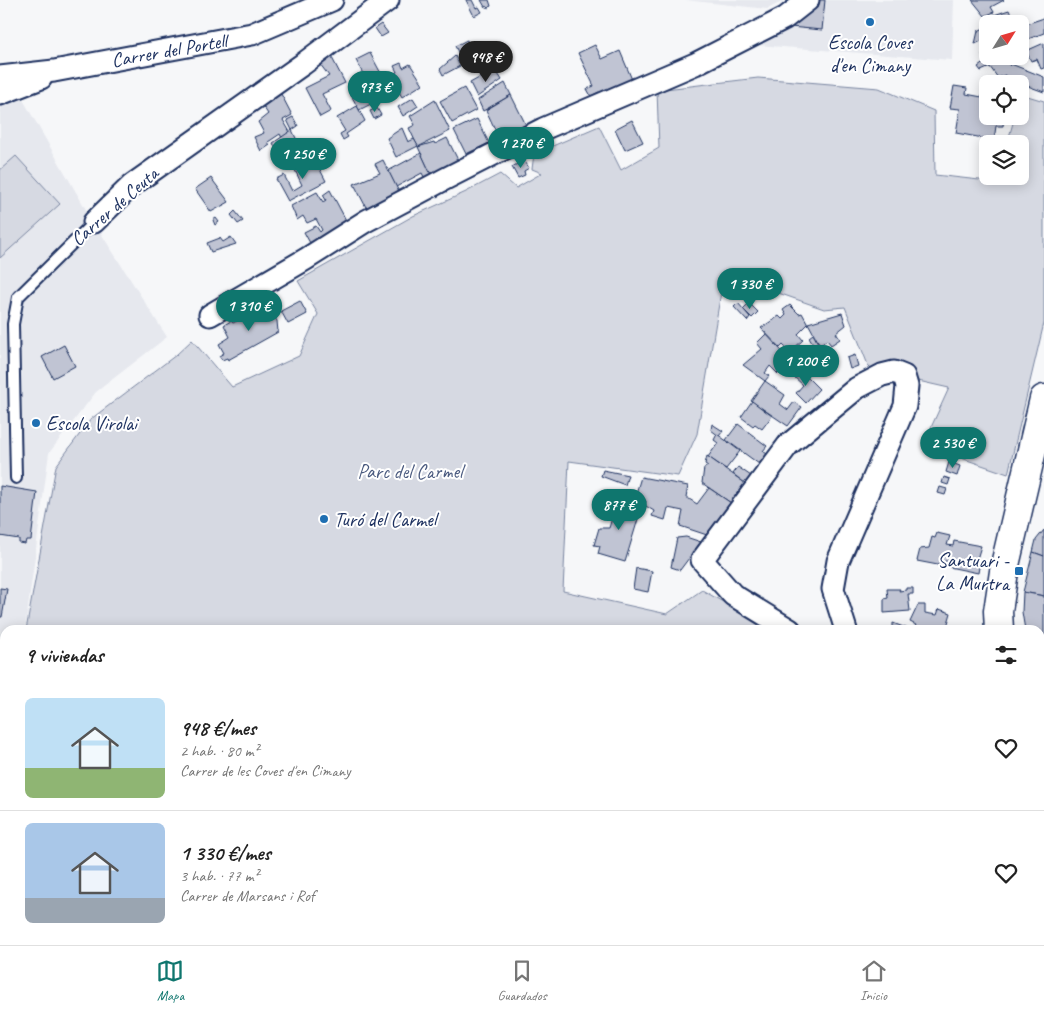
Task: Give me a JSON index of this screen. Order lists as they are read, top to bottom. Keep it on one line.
{"streets":{"street":["Carrer del Portell","Carrer de Ceuta"]},"parks":["Parc del Carmel"],"places":{"other":["Escola Coves d'en Cimany","Escola Virolai","Turó del Carmel"],"transit":["Santuari - La Murtra"]},"north":"top right","page":{"price":["948 €","973 €","1 270 €","1 250 €","1 330 €","1 310 €","1 200 €","2 530 €","877 €"],"heading":"9 viviendas","list":[{"name":"948 €/mes","note":"2 hab. · 80 m² · Carrer de les Coves d'en Cimany"},{"name":"1 330 €/mes","note":"3 hab. · 77 m² · Carrer de Marsans i Rof"}],"tabs":["Mapa","Guardados","Inicio"]}}
